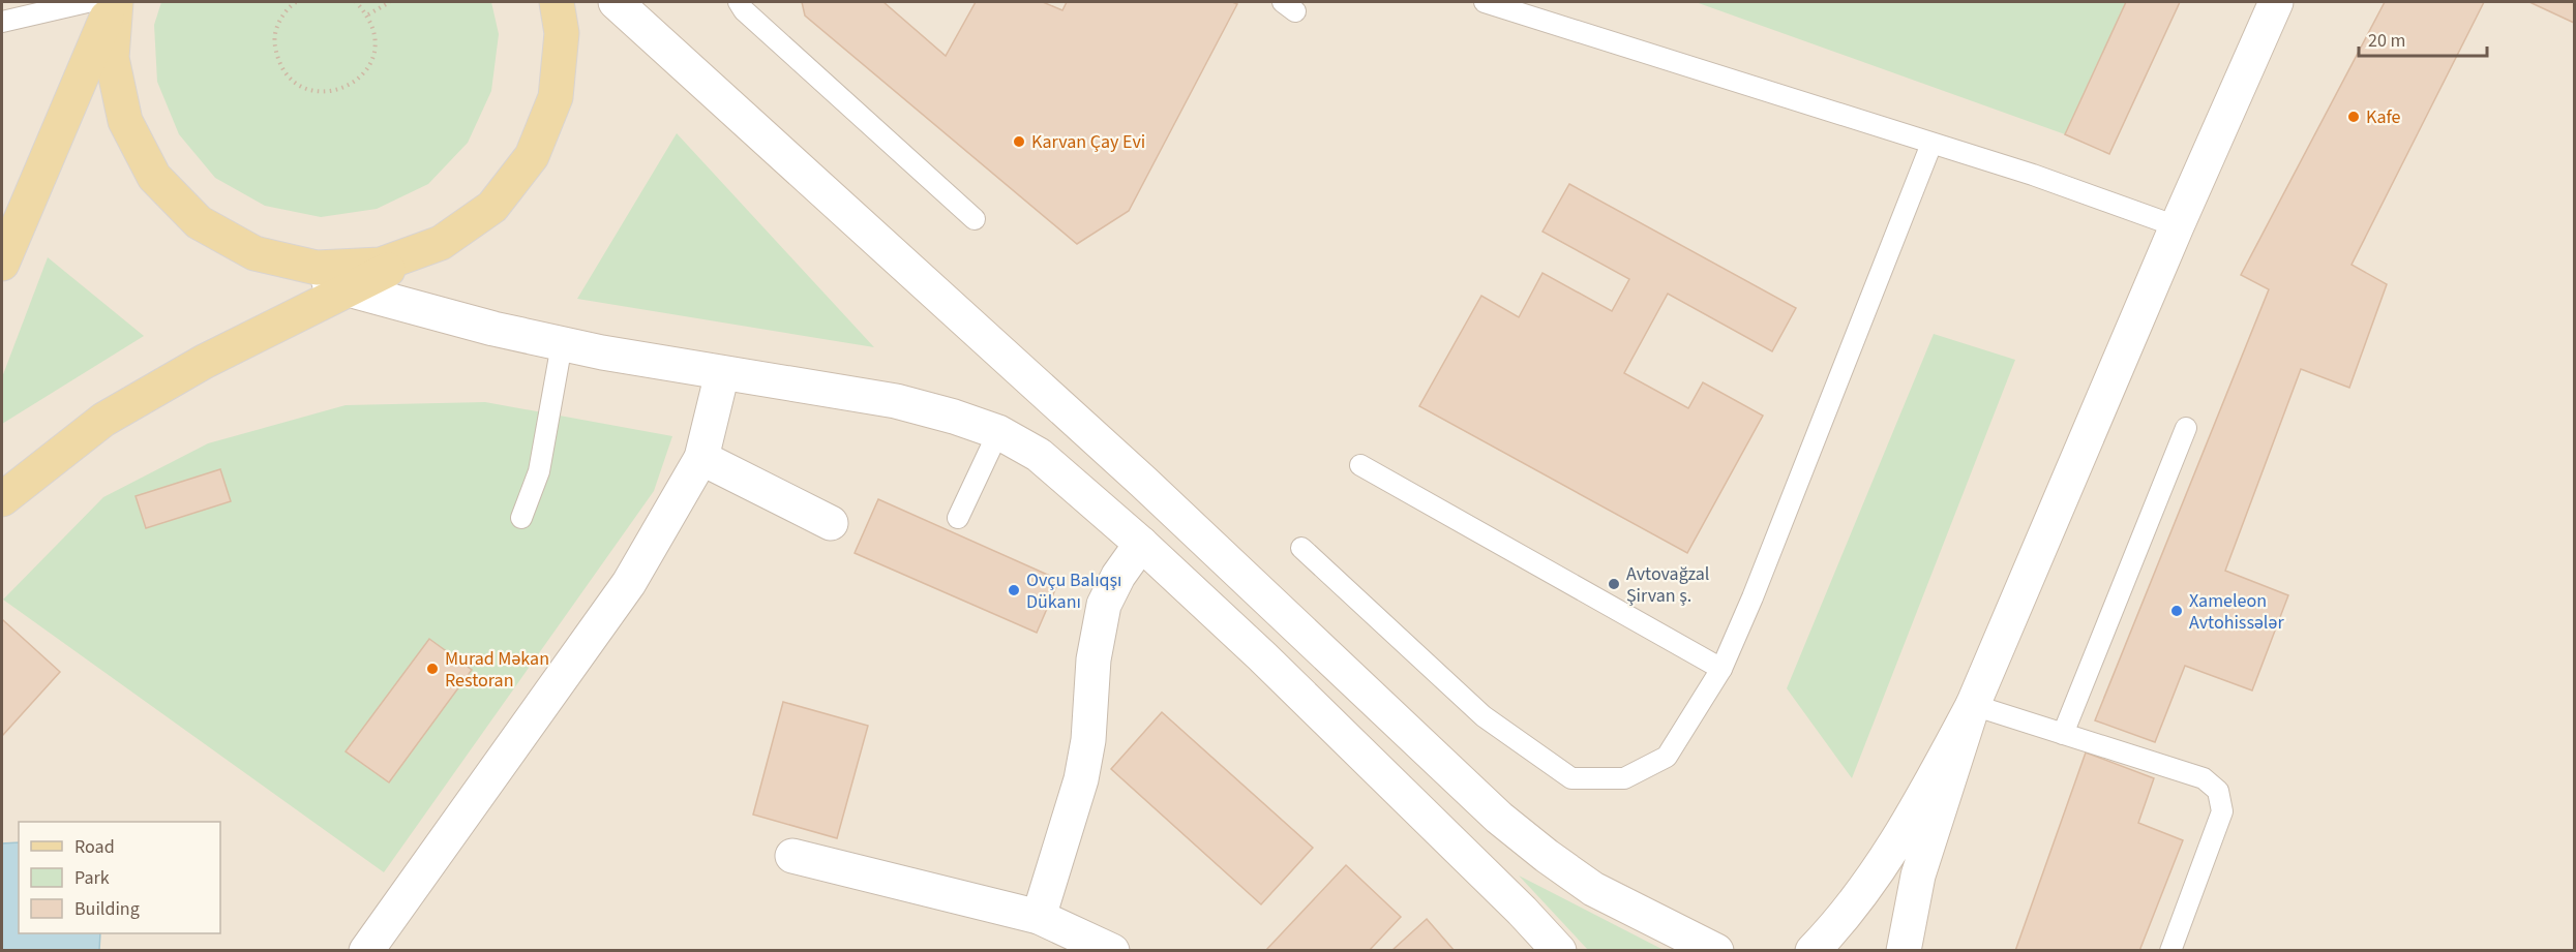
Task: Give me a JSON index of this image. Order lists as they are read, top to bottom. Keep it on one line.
{"places":["Kafe","Karvan Çay Evi","Avtovağzal Şirvan ş.","Ovçu Balıqşı Dükanı","Xameleon Avtohissələr","Murad Məkan Restoran"],"legend":["Road","Park","Building"],"scale_bar":"20 m"}
